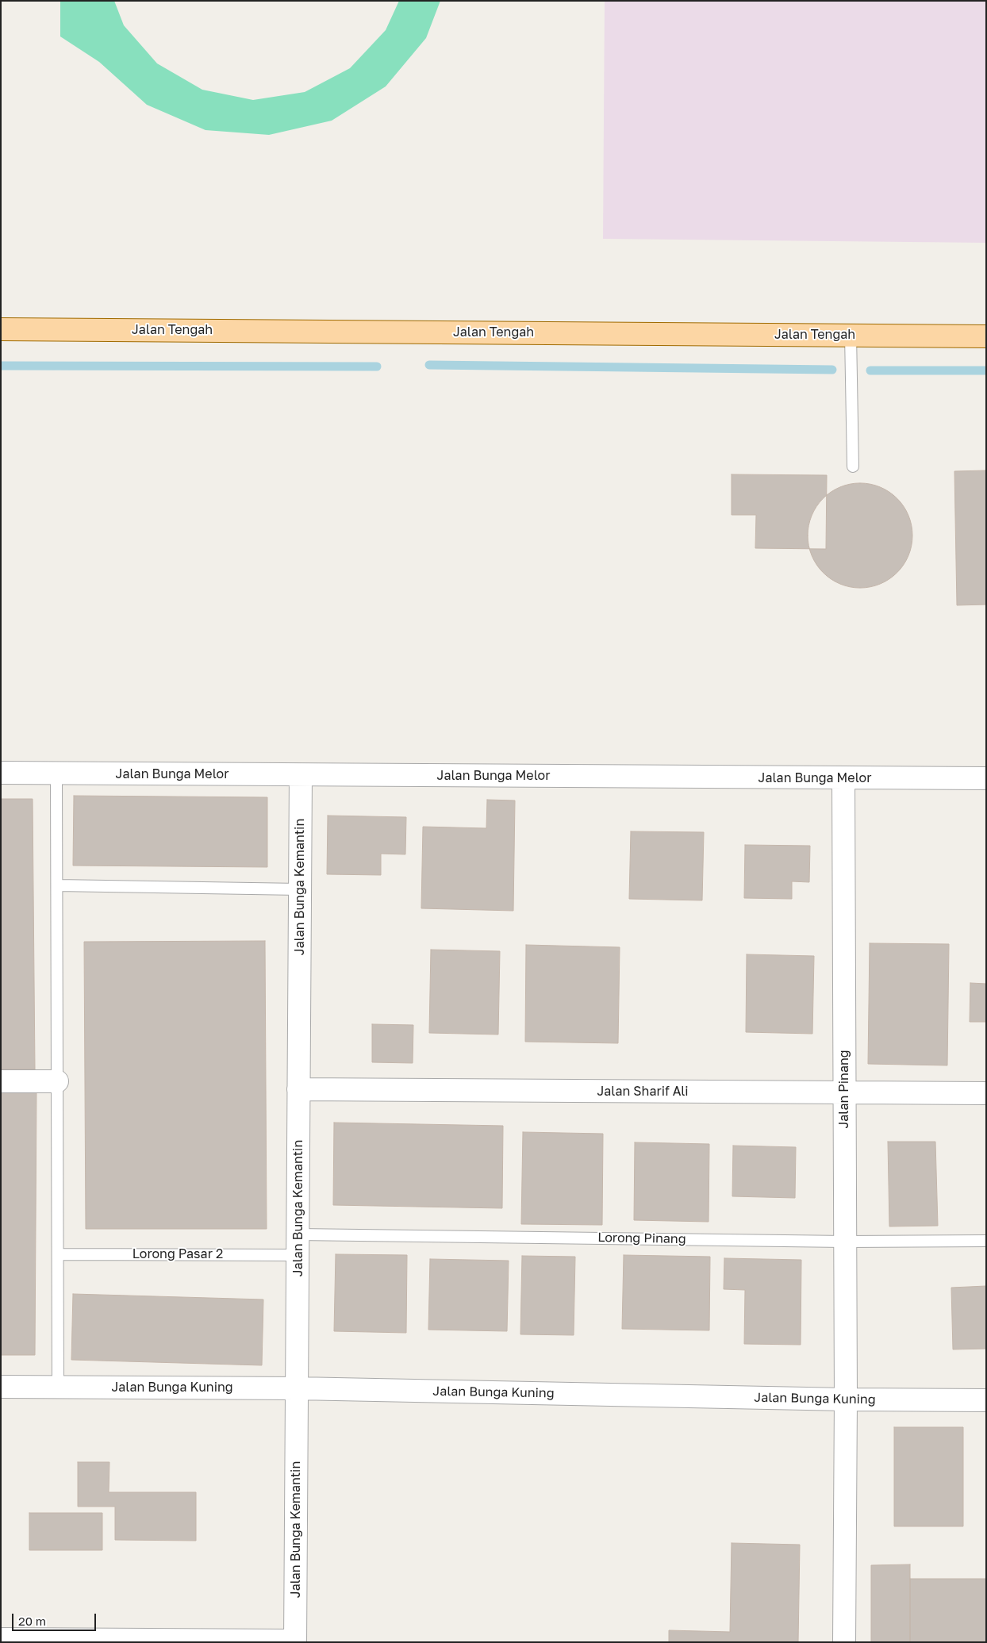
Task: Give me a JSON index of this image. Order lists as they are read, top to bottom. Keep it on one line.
{"streets":{"main road":["Jalan Tengah"],"street":["Jalan Bunga Melor","Jalan Bunga Kemantin","Jalan Pinang","Jalan Sharif Ali","Jalan Bunga Kuning"],"lane":["Lorong Pinang","Lorong Pasar 2"]},"crossings":[["Jalan Bunga Melor","Jalan Bunga Kemantin"],["Jalan Bunga Melor","Jalan Pinang"],["Jalan Bunga Kemantin","Jalan Sharif Ali"],["Jalan Bunga Kemantin","Lorong Pinang"],["Jalan Bunga Kemantin","Lorong Pasar 2"],["Jalan Bunga Kemantin","Jalan Bunga Kuning"],["Jalan Pinang","Jalan Sharif Ali"],["Jalan Pinang","Lorong Pinang"],["Jalan Pinang","Jalan Bunga Kuning"],["Lorong Pinang","Lorong Pasar 2"]],"scale_bar":"20 m"}
